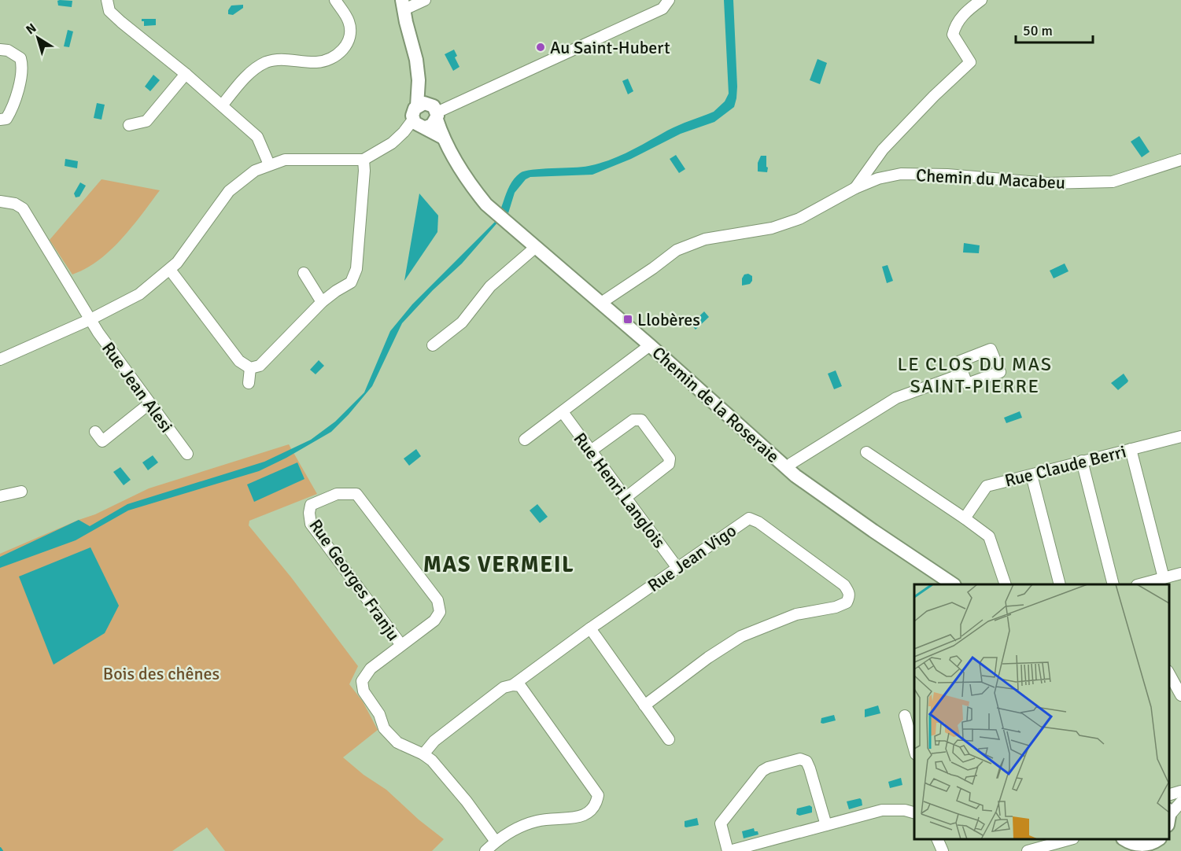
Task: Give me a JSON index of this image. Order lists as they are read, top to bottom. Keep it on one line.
{"streets":{"street":["Chemin du Macabeu","Rue Jean Alesi","Chemin de la Roseraie","Rue Claude Berri","Rue Henri Langlois","Rue Jean Vigo","Rue Georges Franju"]},"crossings":[["Chemin du Macabeu","Chemin de la Roseraie"],["Rue Henri Langlois","Rue Jean Vigo"],["Rue Jean Vigo","Rue Georges Franju"]],"districts":["LE CLOS DU MAS SAINT-PIERRE","MAS VERMEIL"],"parks":["Bois des chênes"],"places":{"other":["Au Saint-Hubert"],"transit":["Llobères"]},"scale_bar":"50 m","north":"top left"}
